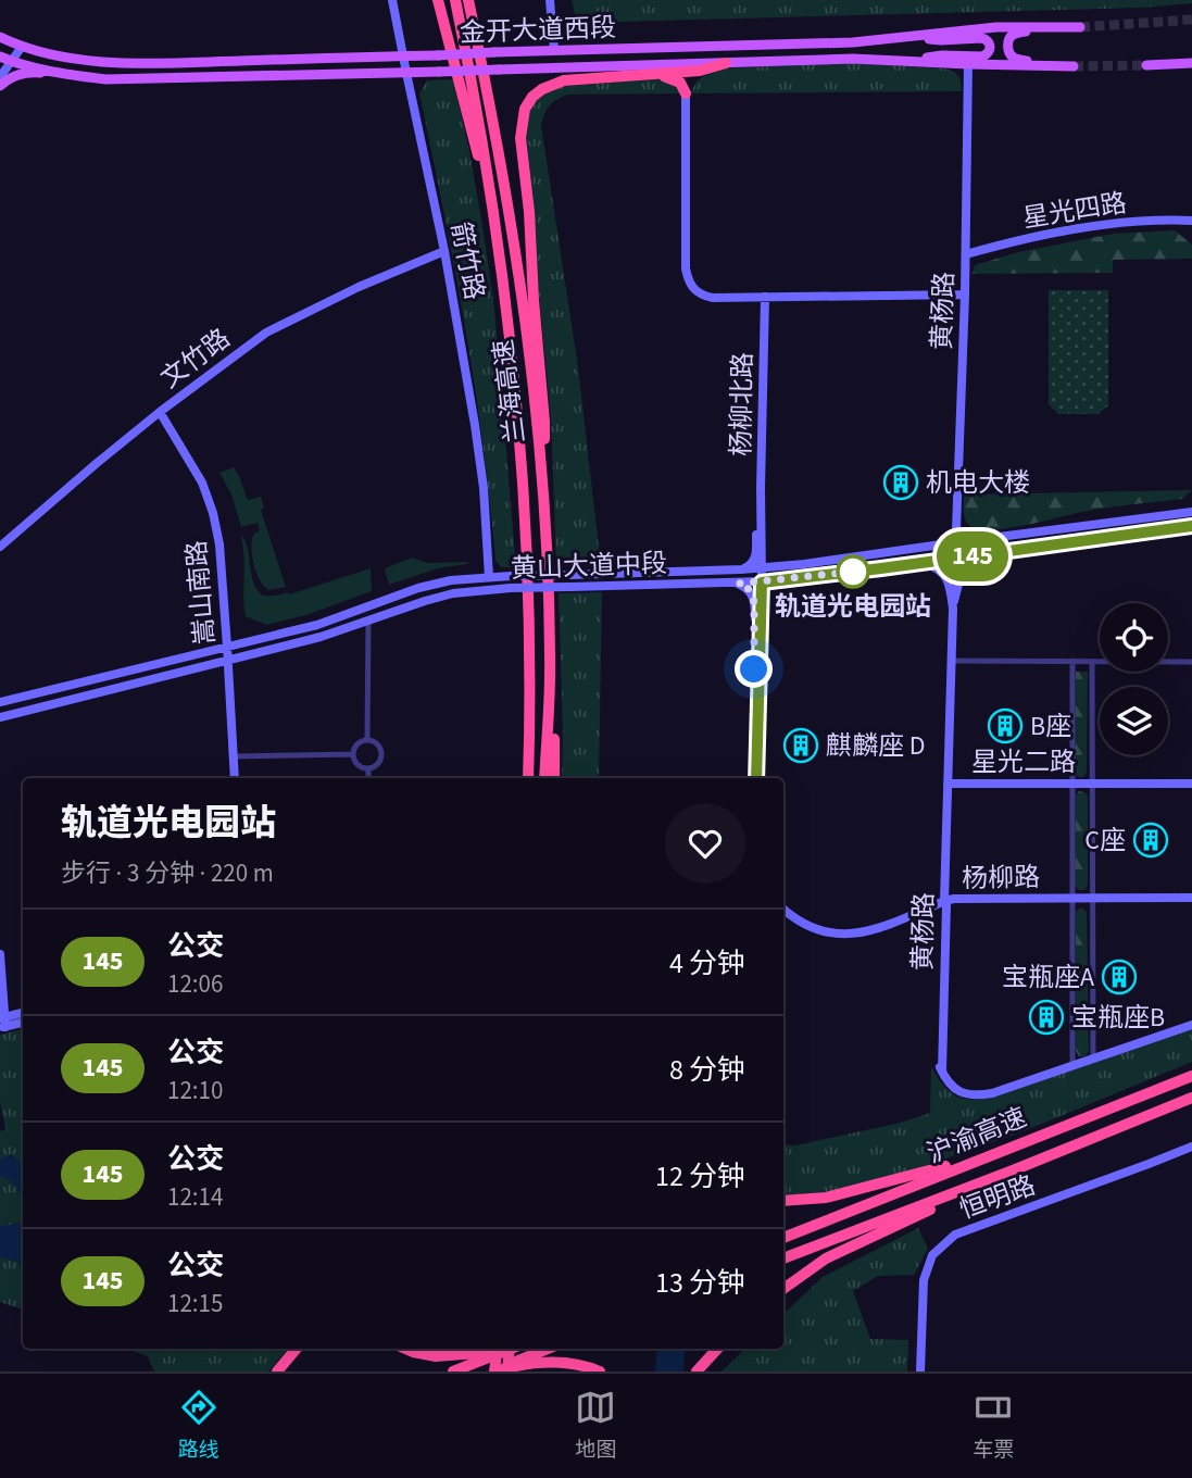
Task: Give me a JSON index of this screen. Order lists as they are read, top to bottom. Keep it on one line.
{"streets":{"highway":["兰海高速","沪渝高速"],"main road":["金开大道西段"],"street":["星光四路","箭竹路","黄杨路","文竹路","杨柳北路","黄山大道中段","嵩山南路","星光二路","杨柳路","恒明路"]},"crossings":[["金开大道西段","箭竹路"],["金开大道西段","黄杨路"],["星光四路","黄杨路"],["箭竹路","文竹路"],["箭竹路","黄山大道中段"],["黄杨路","黄山大道中段"],["黄杨路","星光二路"],["黄杨路","杨柳路"],["文竹路","嵩山南路"],["黄山大道中段","嵩山南路"]],"places":{"building":["机电大楼","B座","麒麟座 D","C座","宝瓶座A","宝瓶座B"],"other":["轨道光电园站"]},"lines":["bus line 145"],"page":{"on_map":"145","heading":["轨道光电园站","步行 · 3 分钟 · 220 m"],"list":[{"mark":"145","name":"公交","note":"12:06","value":"4 分钟"},{"mark":"145","name":"公交","note":"12:10","value":"8 分钟"},{"mark":"145","name":"公交","note":"12:14","value":"12 分钟"},{"mark":"145","name":"公交","note":"12:15","value":"13 分钟"}],"tabs":["路线","地图","车票"]}}
